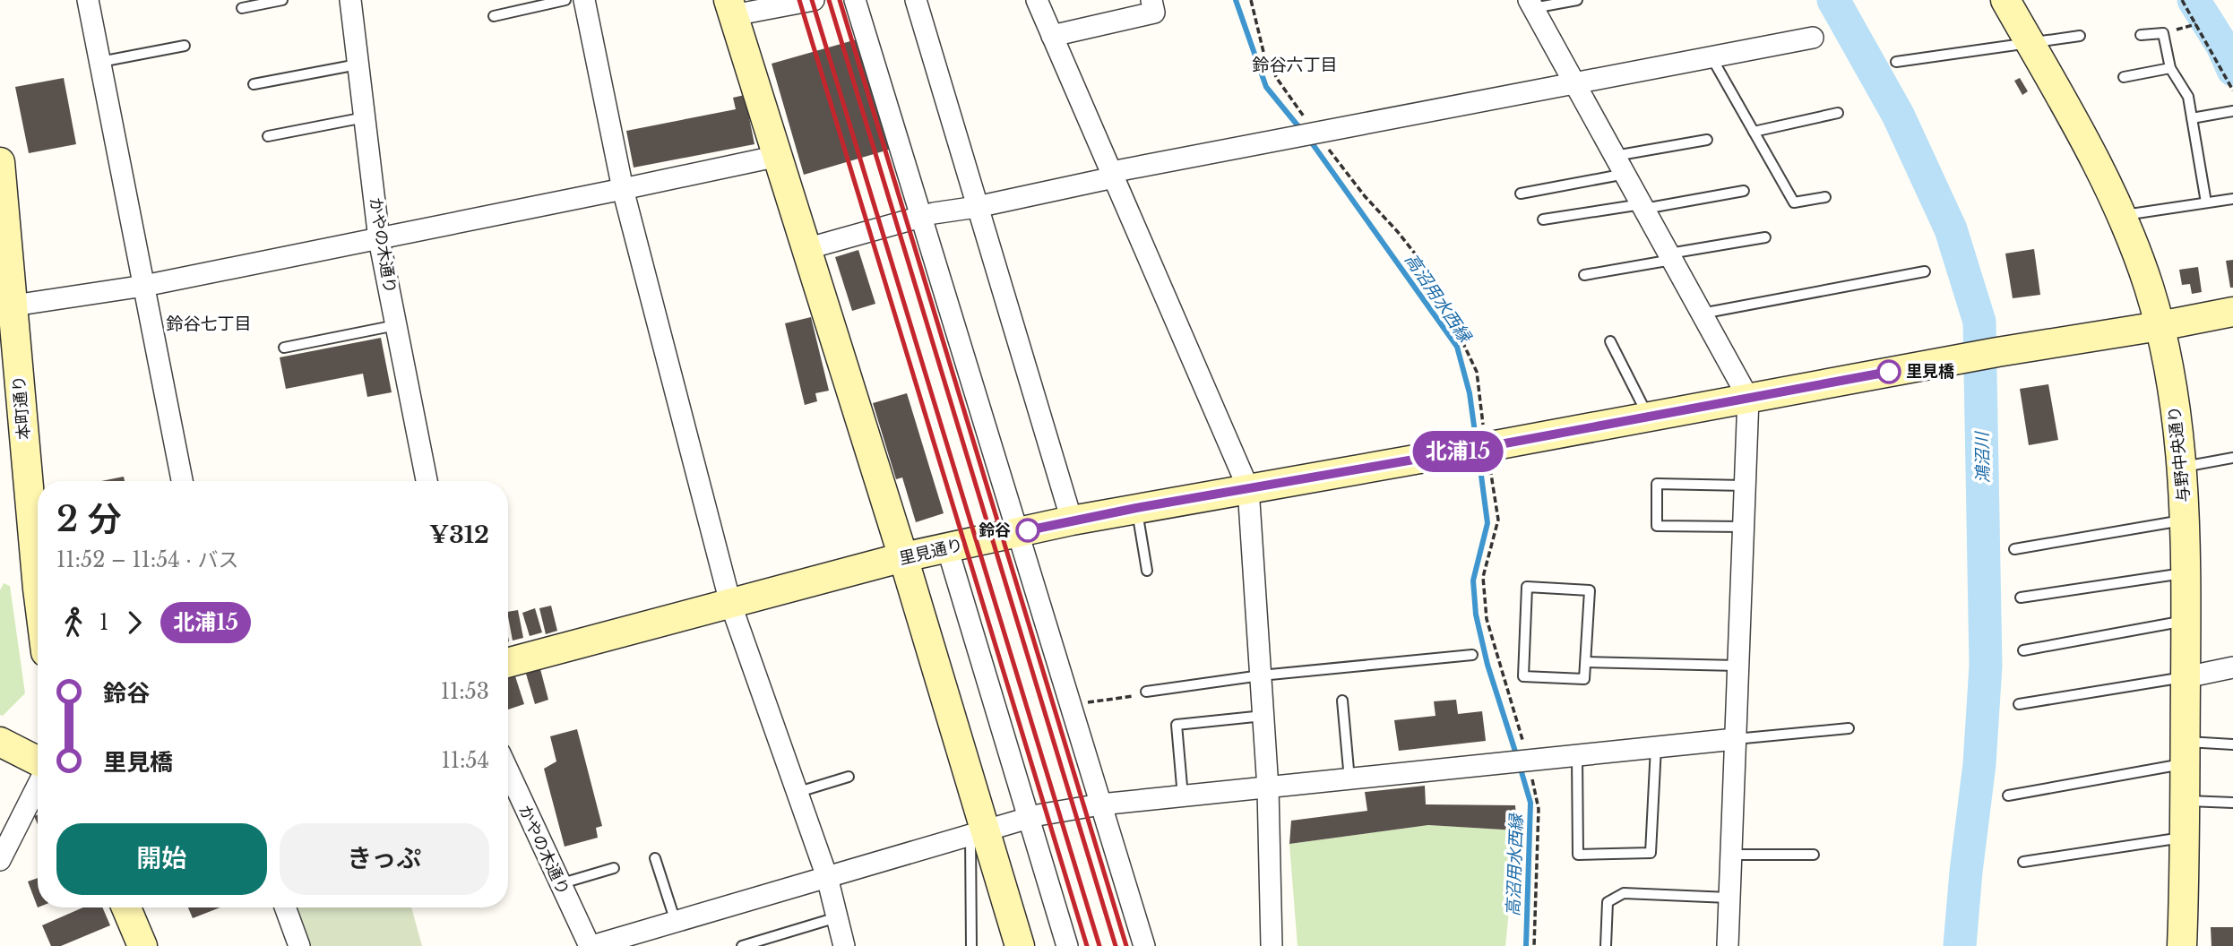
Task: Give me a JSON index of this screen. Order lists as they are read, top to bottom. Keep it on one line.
{"streets":{"street":["かやの木通り","本町通り","与野中央通り","里見通り"]},"crossings":[["与野中央通り","里見通り"]],"districts":["鈴谷六丁目","鈴谷七丁目"],"water":["高沼用水西縁","鴻沼川"],"places":["里見橋","鈴谷"],"lines":["bus line 北浦15"],"page":{"on_map":"北浦15","heading":["2 分","11:52 – 11:54 · バス","¥312"],"legs":["1","北浦15"],"list":[{"name":"鈴谷","value":"11:53"},{"name":"里見橋","value":"11:54"}],"buttons":["開始","きっぷ"]}}
